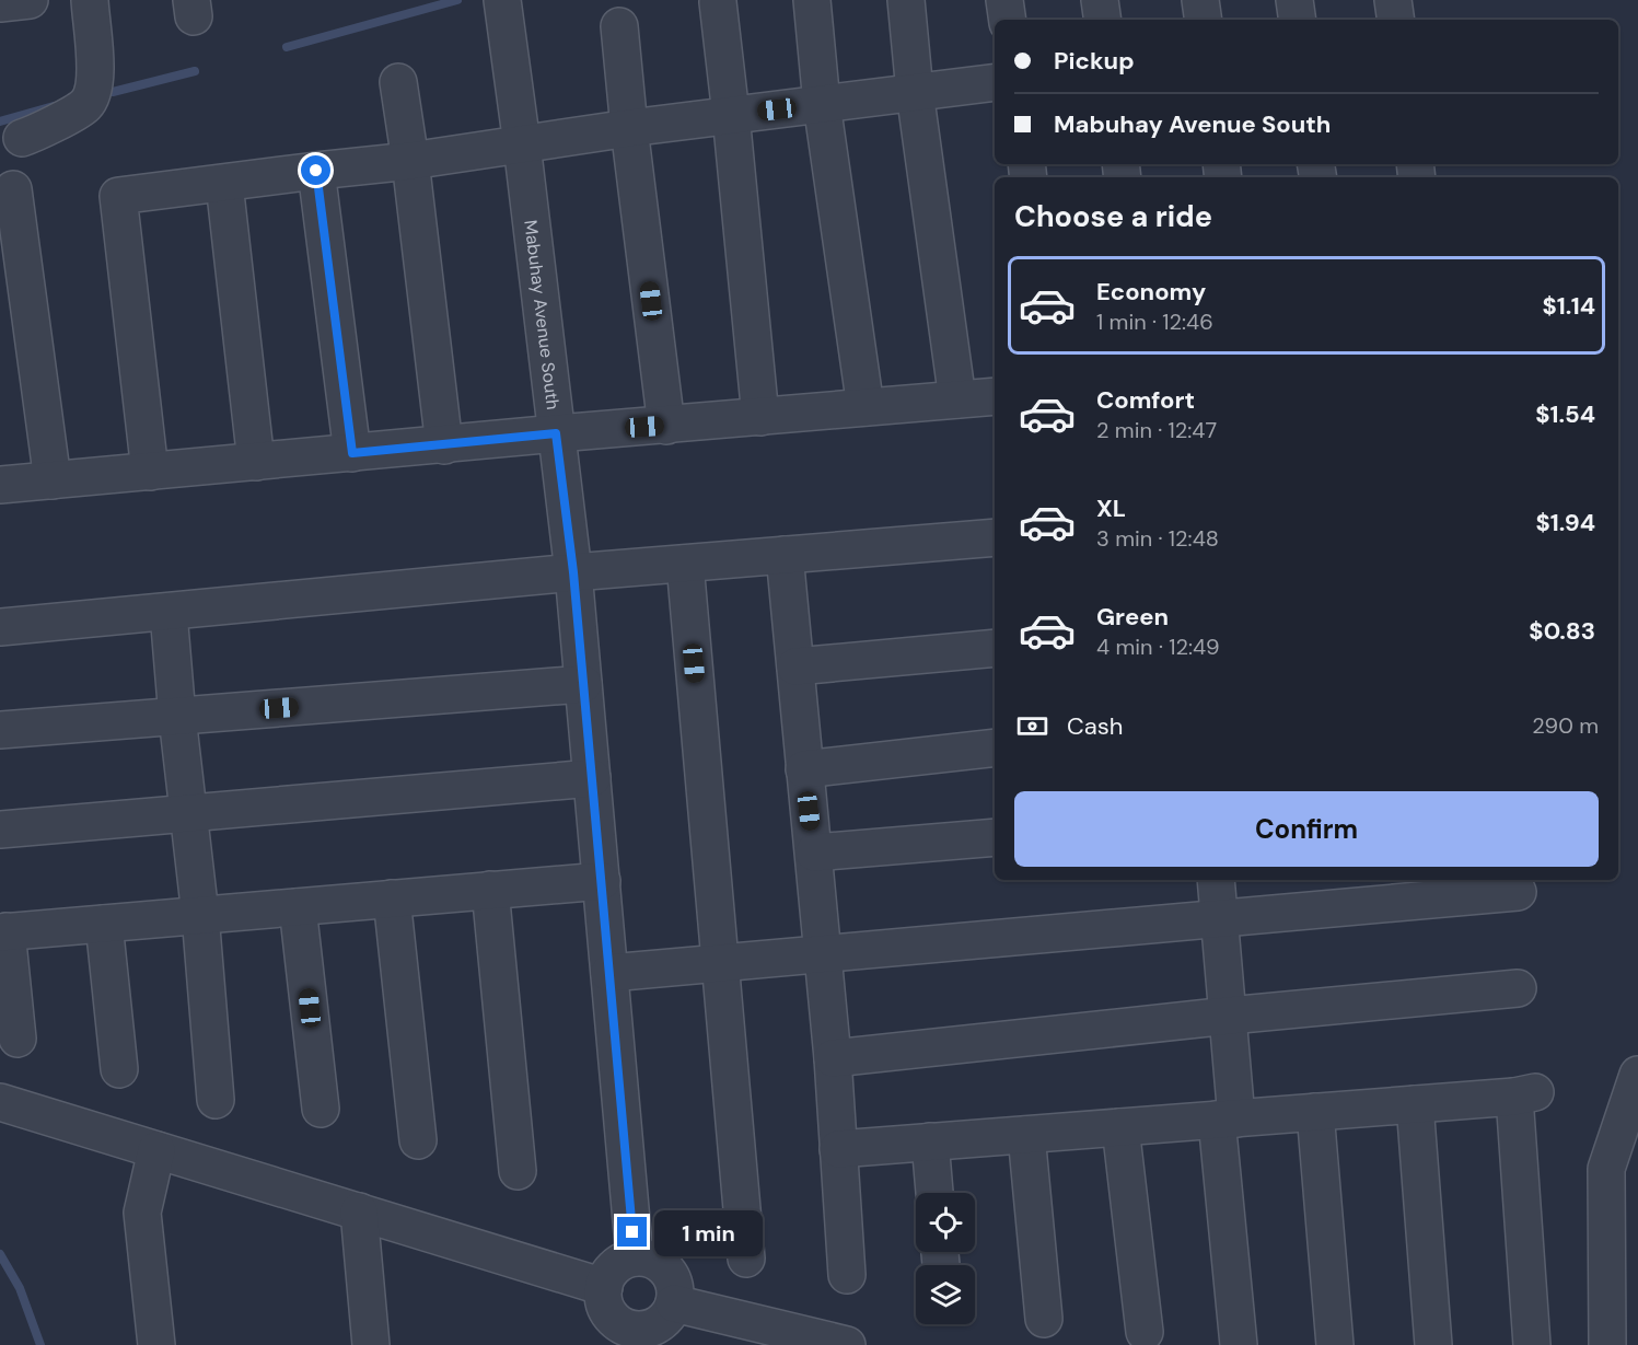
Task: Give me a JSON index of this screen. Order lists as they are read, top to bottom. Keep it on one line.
{"streets":{"street":["Mabuhay Avenue South"]},"page":{"banner":["Pickup","Mabuhay Avenue South"],"heading":"Choose a ride","list":[{"name":"Economy","note":"1 min · 12:46","value":"$1.14"},{"name":"Comfort","note":"2 min · 12:47","value":"$1.54"},{"name":"XL","note":"3 min · 12:48","value":"$1.94"},{"name":"Green","note":"4 min · 12:49","value":"$0.83"}],"pay":["Cash","290 m"],"buttons":"Confirm","bubble":"1 min"}}
